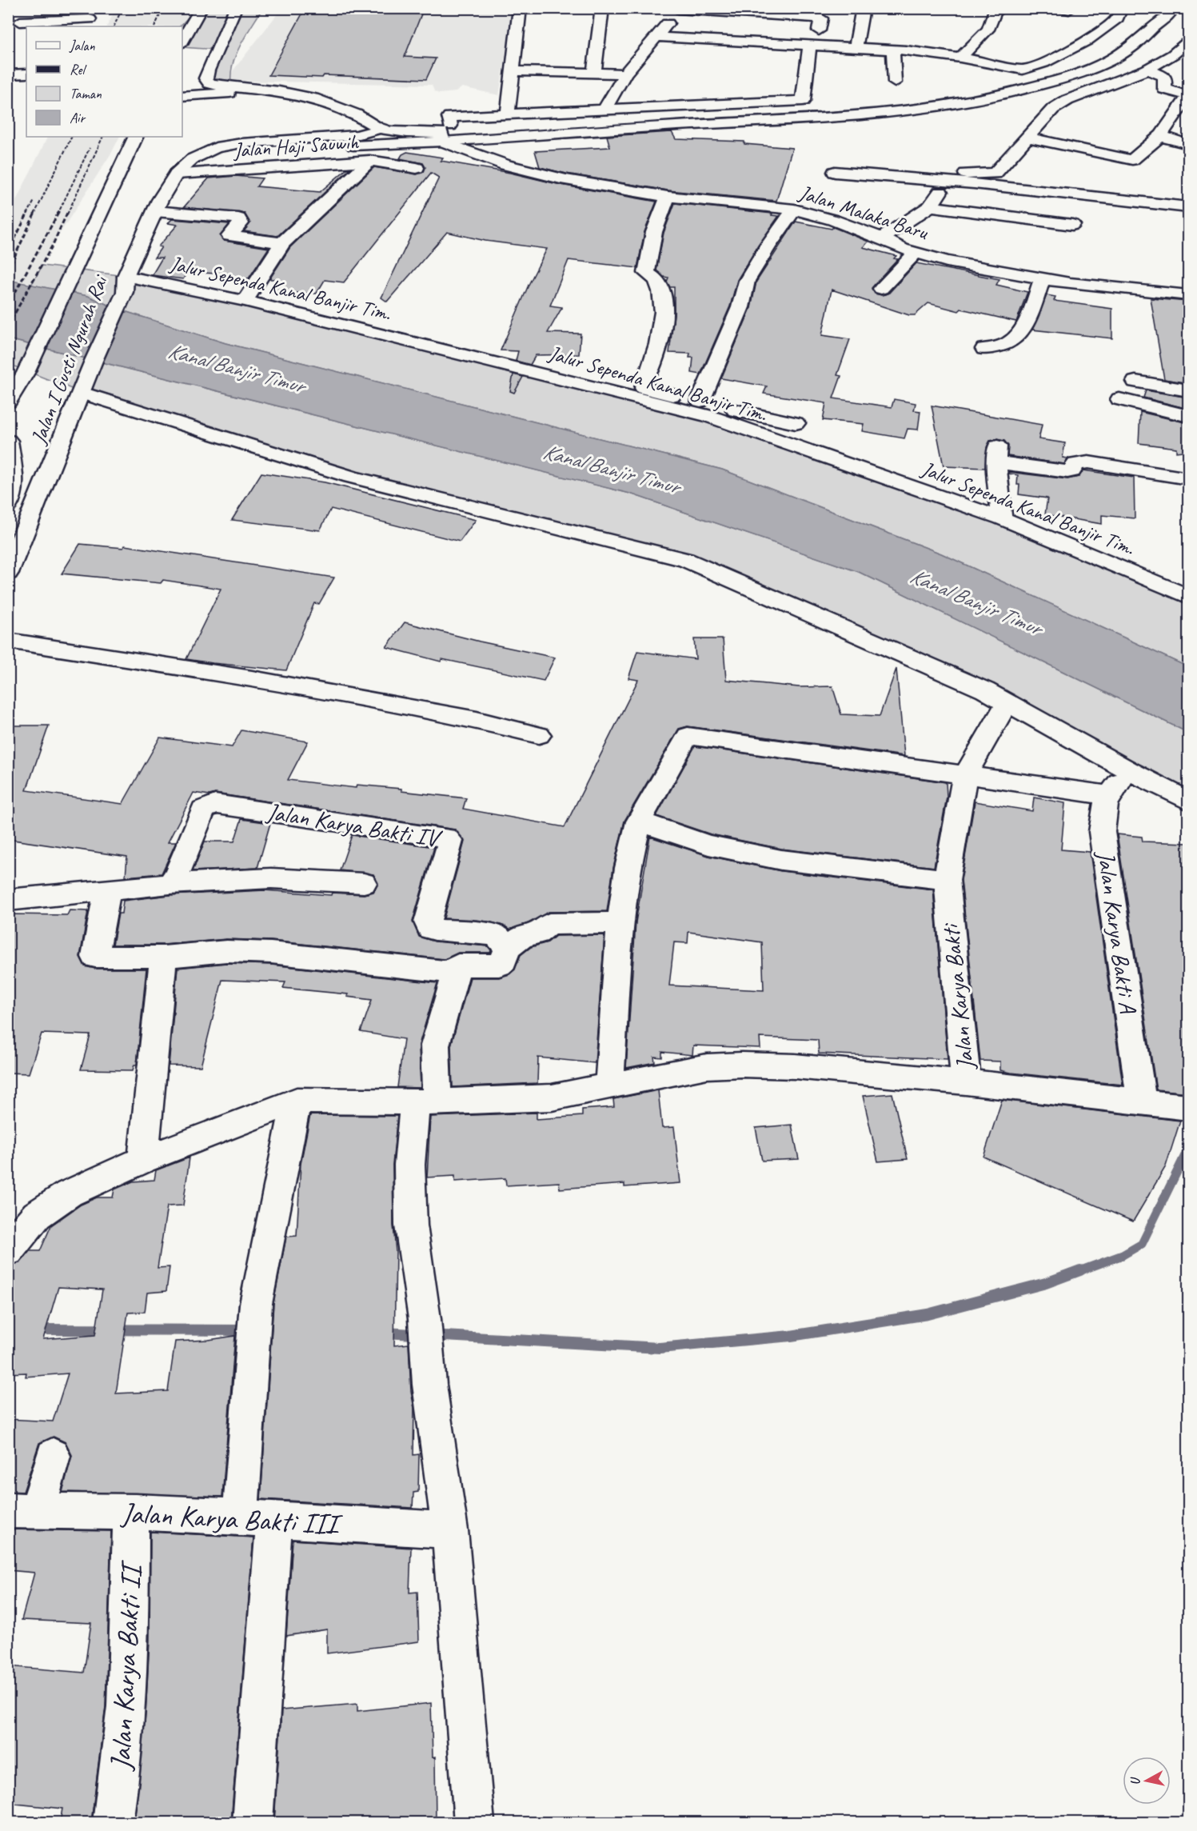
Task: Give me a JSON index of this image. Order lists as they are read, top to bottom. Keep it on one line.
{"streets":{"main road":["Jalan Haji Sauwih","Jalan Malaka Baru","Jalur Sependa Kanal Banjir Tim.","Jalan I Gusti Ngurah Rai","Jalan Karya Bakti IV","Jalan Karya Bakti A","Jalan Karya Bakti","Jalan Karya Bakti III","Jalan Karya Bakti II"]},"crossings":[["Jalan Haji Sauwih","Jalan I Gusti Ngurah Rai"],["Jalur Sependa Kanal Banjir Tim.","Jalan I Gusti Ngurah Rai"],["Jalan Karya Bakti A","Jalan Karya Bakti"],["Jalan Karya Bakti III","Jalan Karya Bakti II"]],"water":["Kanal Banjir Timur"],"legend":["Jalan","Rel","Taman","Air"],"north":"left"}
